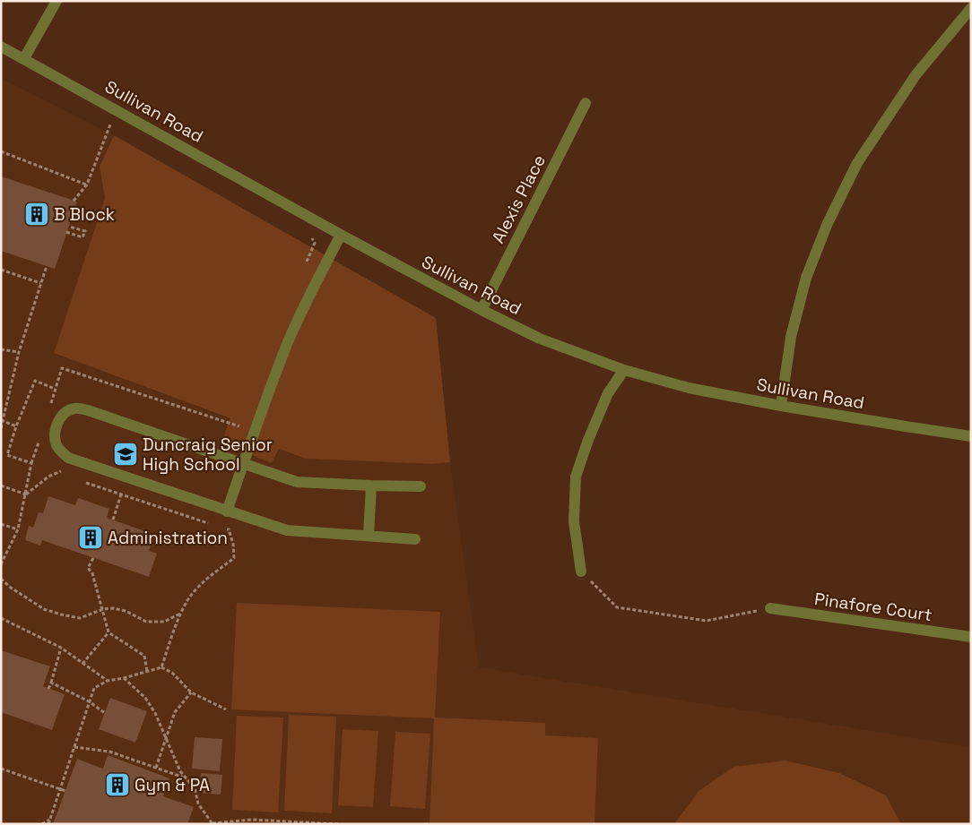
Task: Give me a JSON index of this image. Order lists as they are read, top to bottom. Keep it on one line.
{"streets":{"street":["Sullivan Road","Alexis Place","Pinafore Court"]},"crossings":[["Sullivan Road","Alexis Place"]],"places":{"building":["B Block","Administration","Gym & PA"],"school or university":["Duncraig Senior High School"]}}
